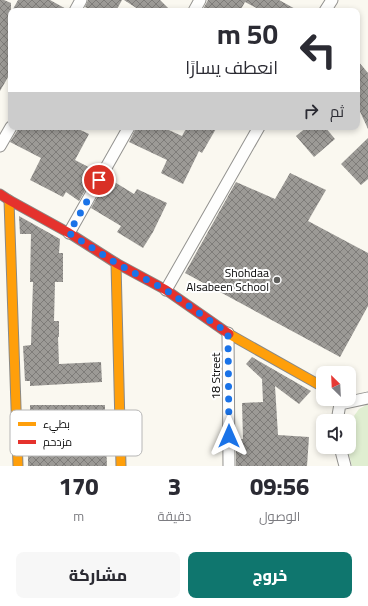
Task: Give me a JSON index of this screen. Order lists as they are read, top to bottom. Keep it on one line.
{"streets":{"street":["18 Street"]},"places":["Shohdaa Alsabeen School"],"legend":["بطيء","مزدحم"],"north":"top left","page":{"turn":["50 m","انعطف يسارًا"],"then":"ثم","eta":["09:56","الوصول","3","دقيقة","170","m"],"buttons":["خروج","مشاركة"]}}
